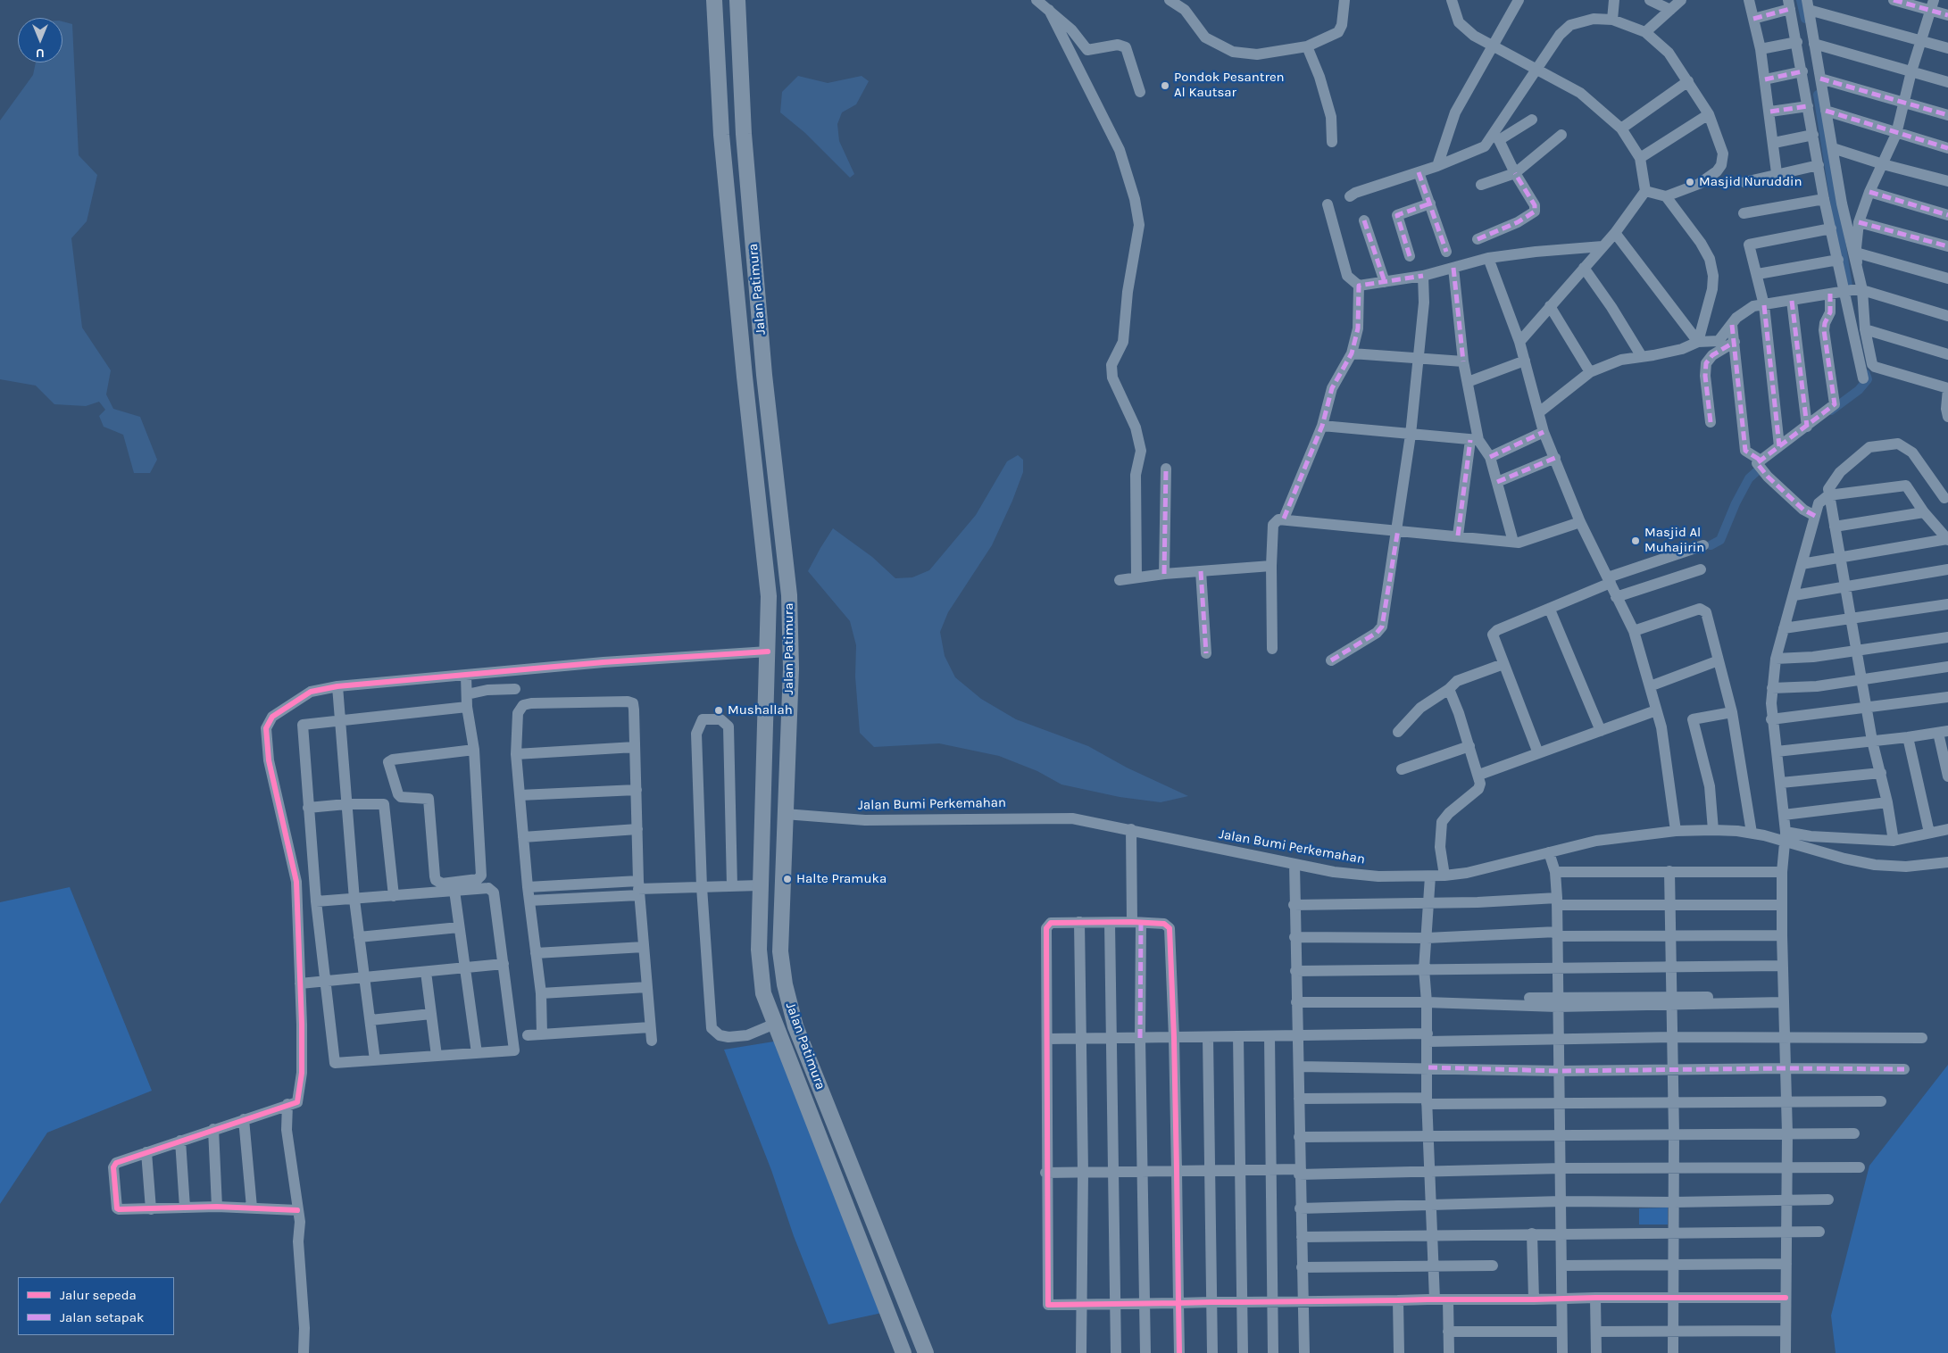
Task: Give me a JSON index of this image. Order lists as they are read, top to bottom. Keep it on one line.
{"streets":{"highway":["Jalan Patimura"],"street":["Jalan Bumi Perkemahan"]},"crossings":[["Jalan Patimura","Jalan Bumi Perkemahan"]],"places":["Pondok Pesantren Al Kautsar","Masjid Nuruddin","Masjid Al Muhajirin","Mushallah","Halte Pramuka"],"legend":["Jalur sepeda","Jalan setapak"],"north":"bottom"}
